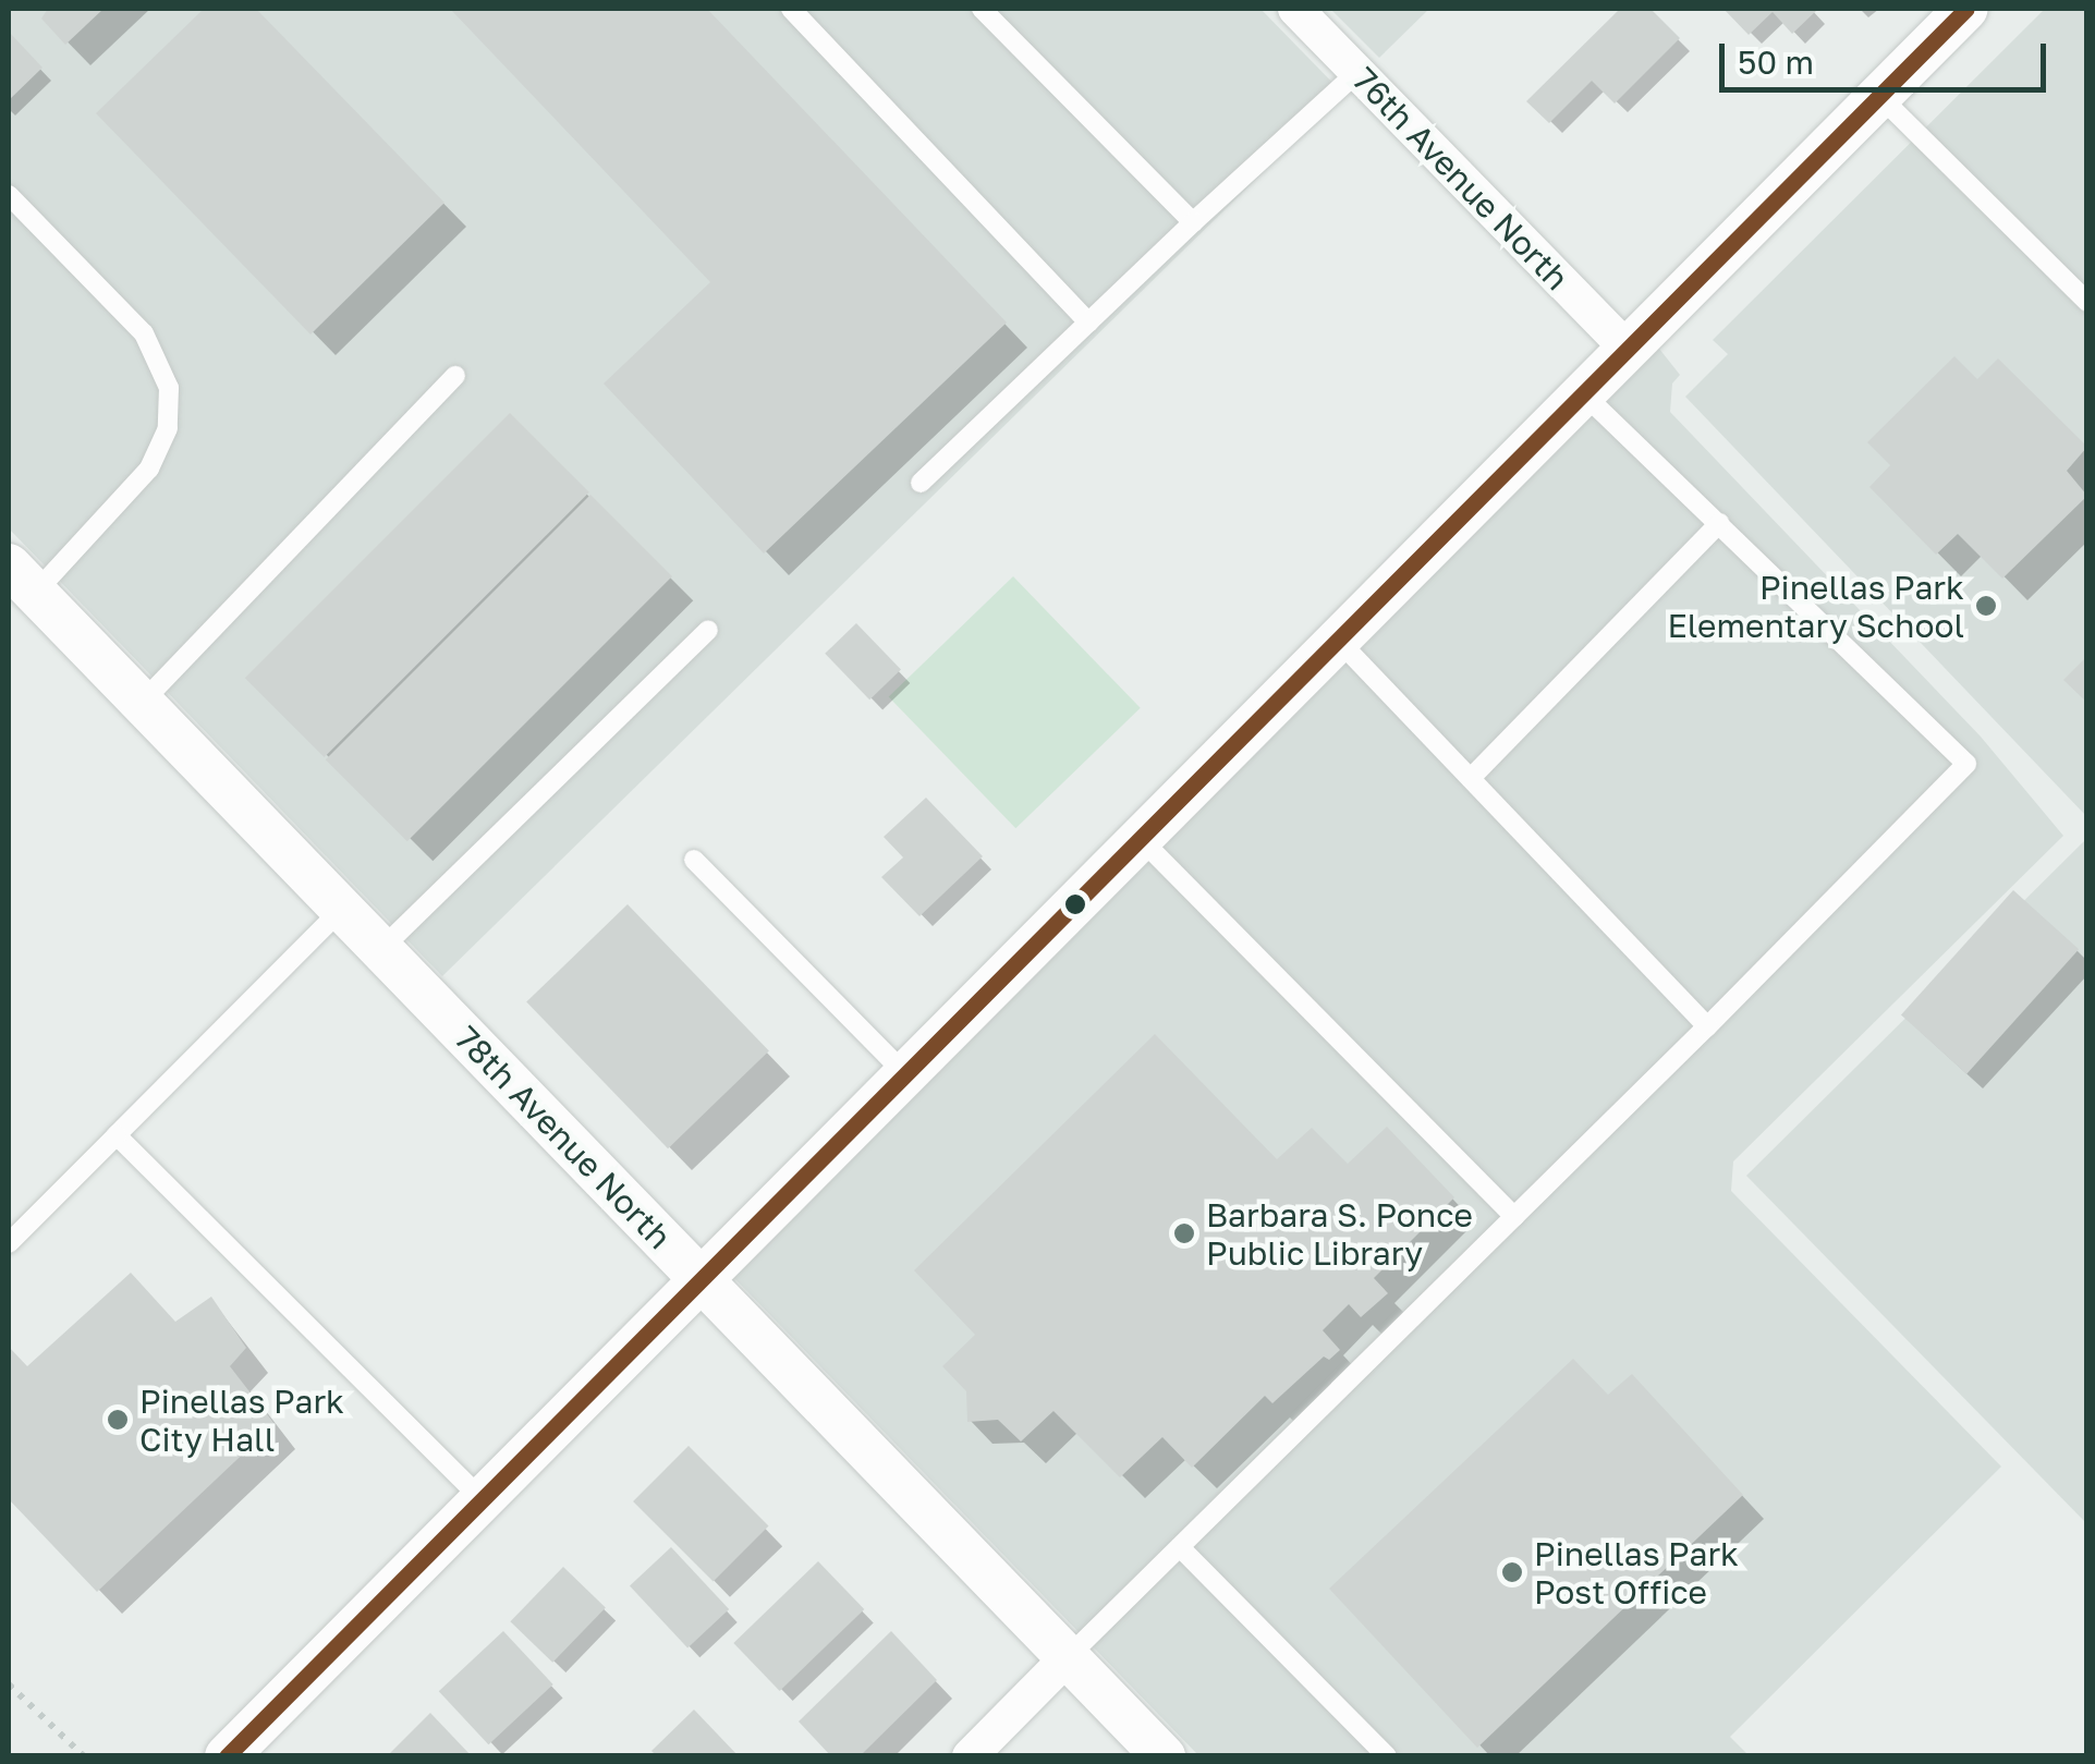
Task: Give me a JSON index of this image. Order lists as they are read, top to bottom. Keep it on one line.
{"streets":{"street":["76th Avenue North","78th Avenue North"]},"places":["Pinellas Park Elementary School","Barbara S. Ponce Public Library","Pinellas Park City Hall","Pinellas Park Post Office"],"scale_bar":"50 m"}
